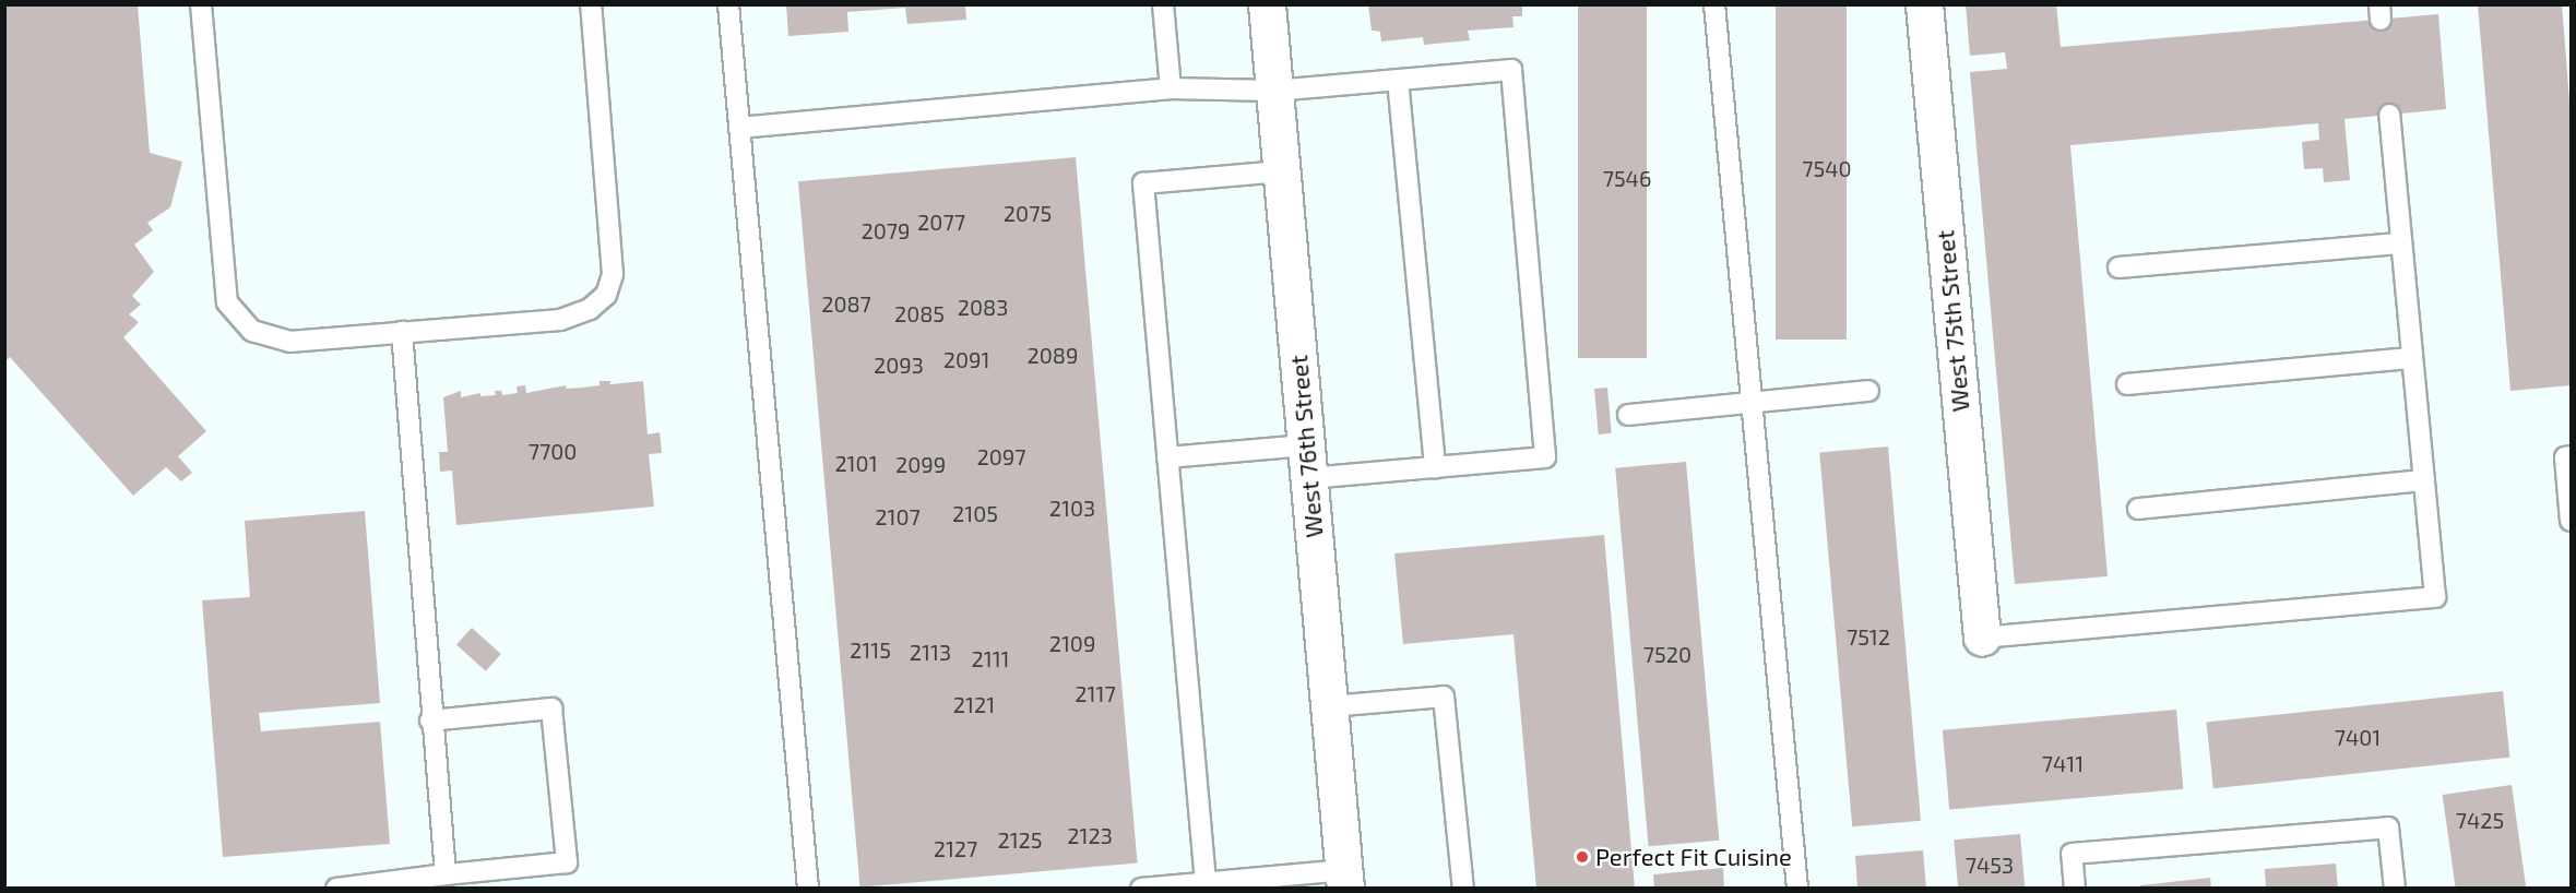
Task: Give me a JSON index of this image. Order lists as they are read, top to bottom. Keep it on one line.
{"streets":{"street":["West 75th Street","West 76th Street"]},"places":["Perfect Fit Cuisine"],"house_numbers":["7540","7546","2075","2077","2079","2087","2083","2085","2089","2091","2093","7700","2097","2101","2099","2103","2105","2107","7512","2109","2115","2113","7520","2111","2117","2121","7401","7411","7425","2123","2125","2127","7453"]}
